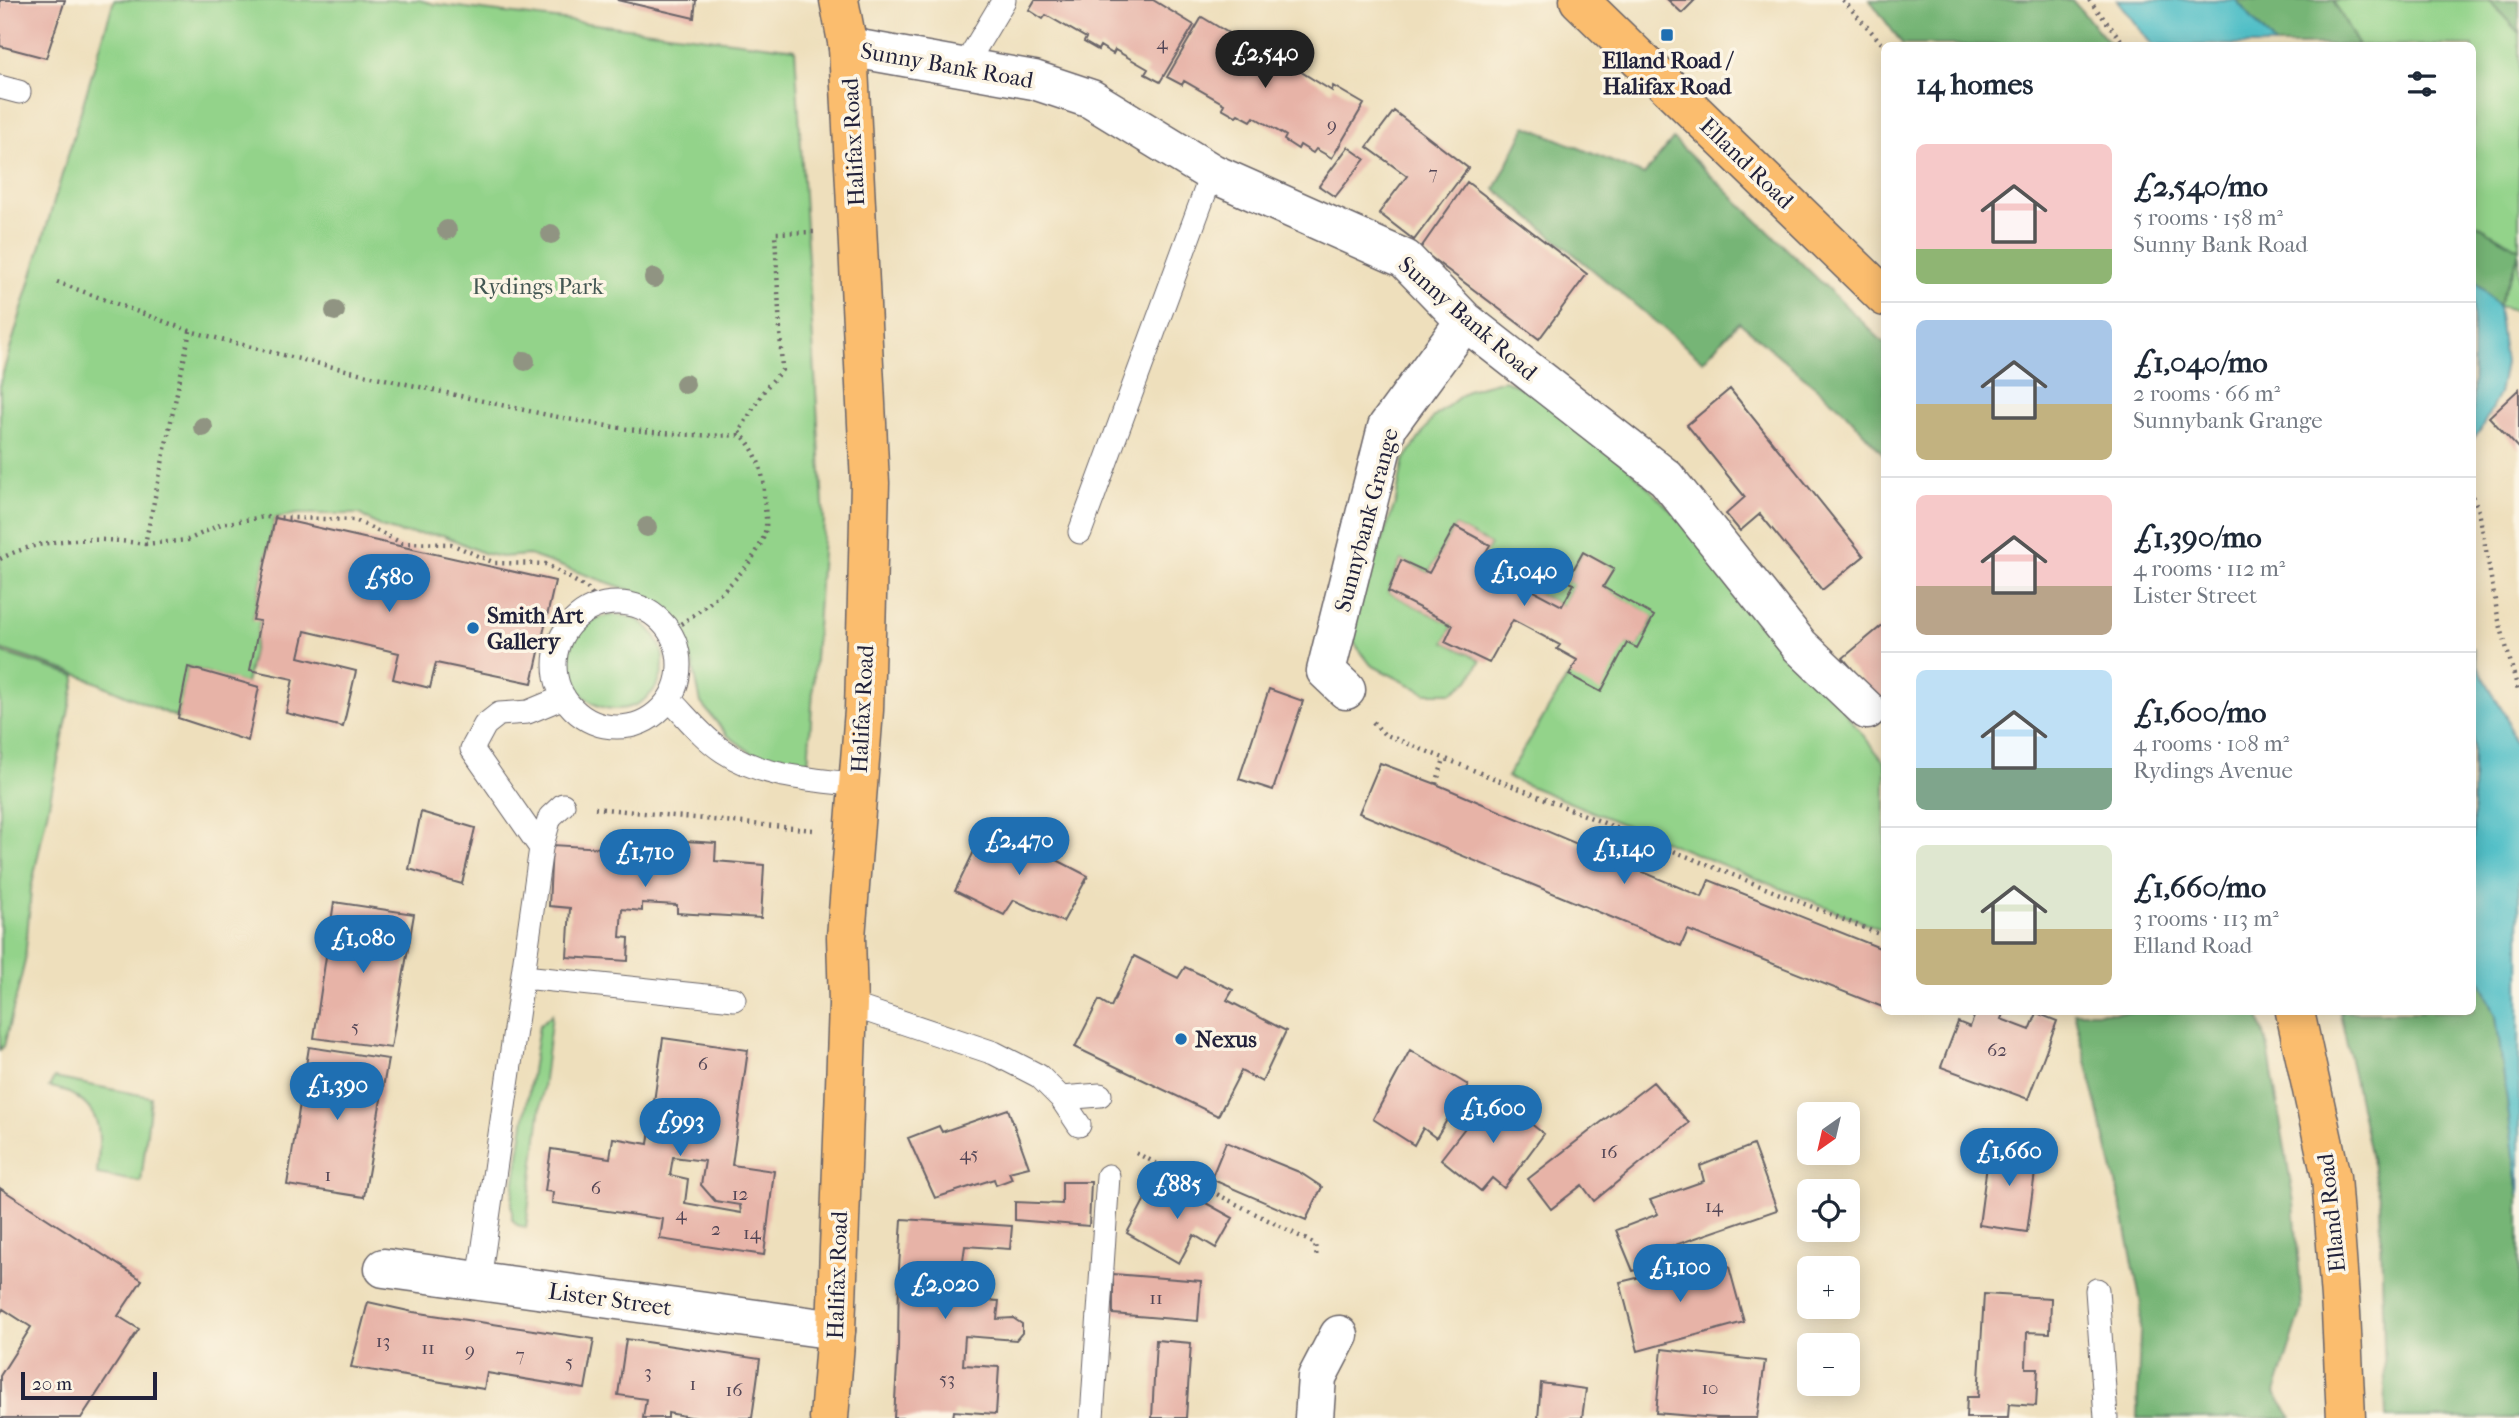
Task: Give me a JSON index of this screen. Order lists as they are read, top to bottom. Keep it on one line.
{"streets":{"main road":["Halifax Road","Elland Road"],"street":["Sunny Bank Road","Sunnybank Grange","Lister Street"]},"crossings":[["Sunny Bank Road","Halifax Road"],["Sunny Bank Road","Sunnybank Grange"],["Halifax Road","Lister Street"]],"parks":["Rydings Park"],"places":{"transit":["Elland Road / Halifax Road"],"other":["Smith Art Gallery","Nexus"]},"house_numbers":["4","9","7","5","62","6","16","45","1","6","12","14","4","2","14","11","13","11","9","7","5","3","53","1","10","16"],"scale_bar":"20 m","north":"bottom left","page":{"price":["£2,540","£1,040","£580","£2,470","£1,140","£1,710","£1,080","£1,390","£1,600","£993","£1,660","£885","£1,100","£2,020"],"heading":"14 homes","list":[{"name":"£2,540/mo","note":"5 rooms · 158 m² · Sunny Bank Road"},{"name":"£1,040/mo","note":"2 rooms · 66 m² · Sunnybank Grange"},{"name":"£1,390/mo","note":"4 rooms · 112 m² · Lister Street"},{"name":"£1,600/mo","note":"4 rooms · 108 m² · Rydings Avenue"},{"name":"£1,660/mo","note":"3 rooms · 113 m² · Elland Road"}],"map_buttons":["+","−"],"scale":"20 m"}}
